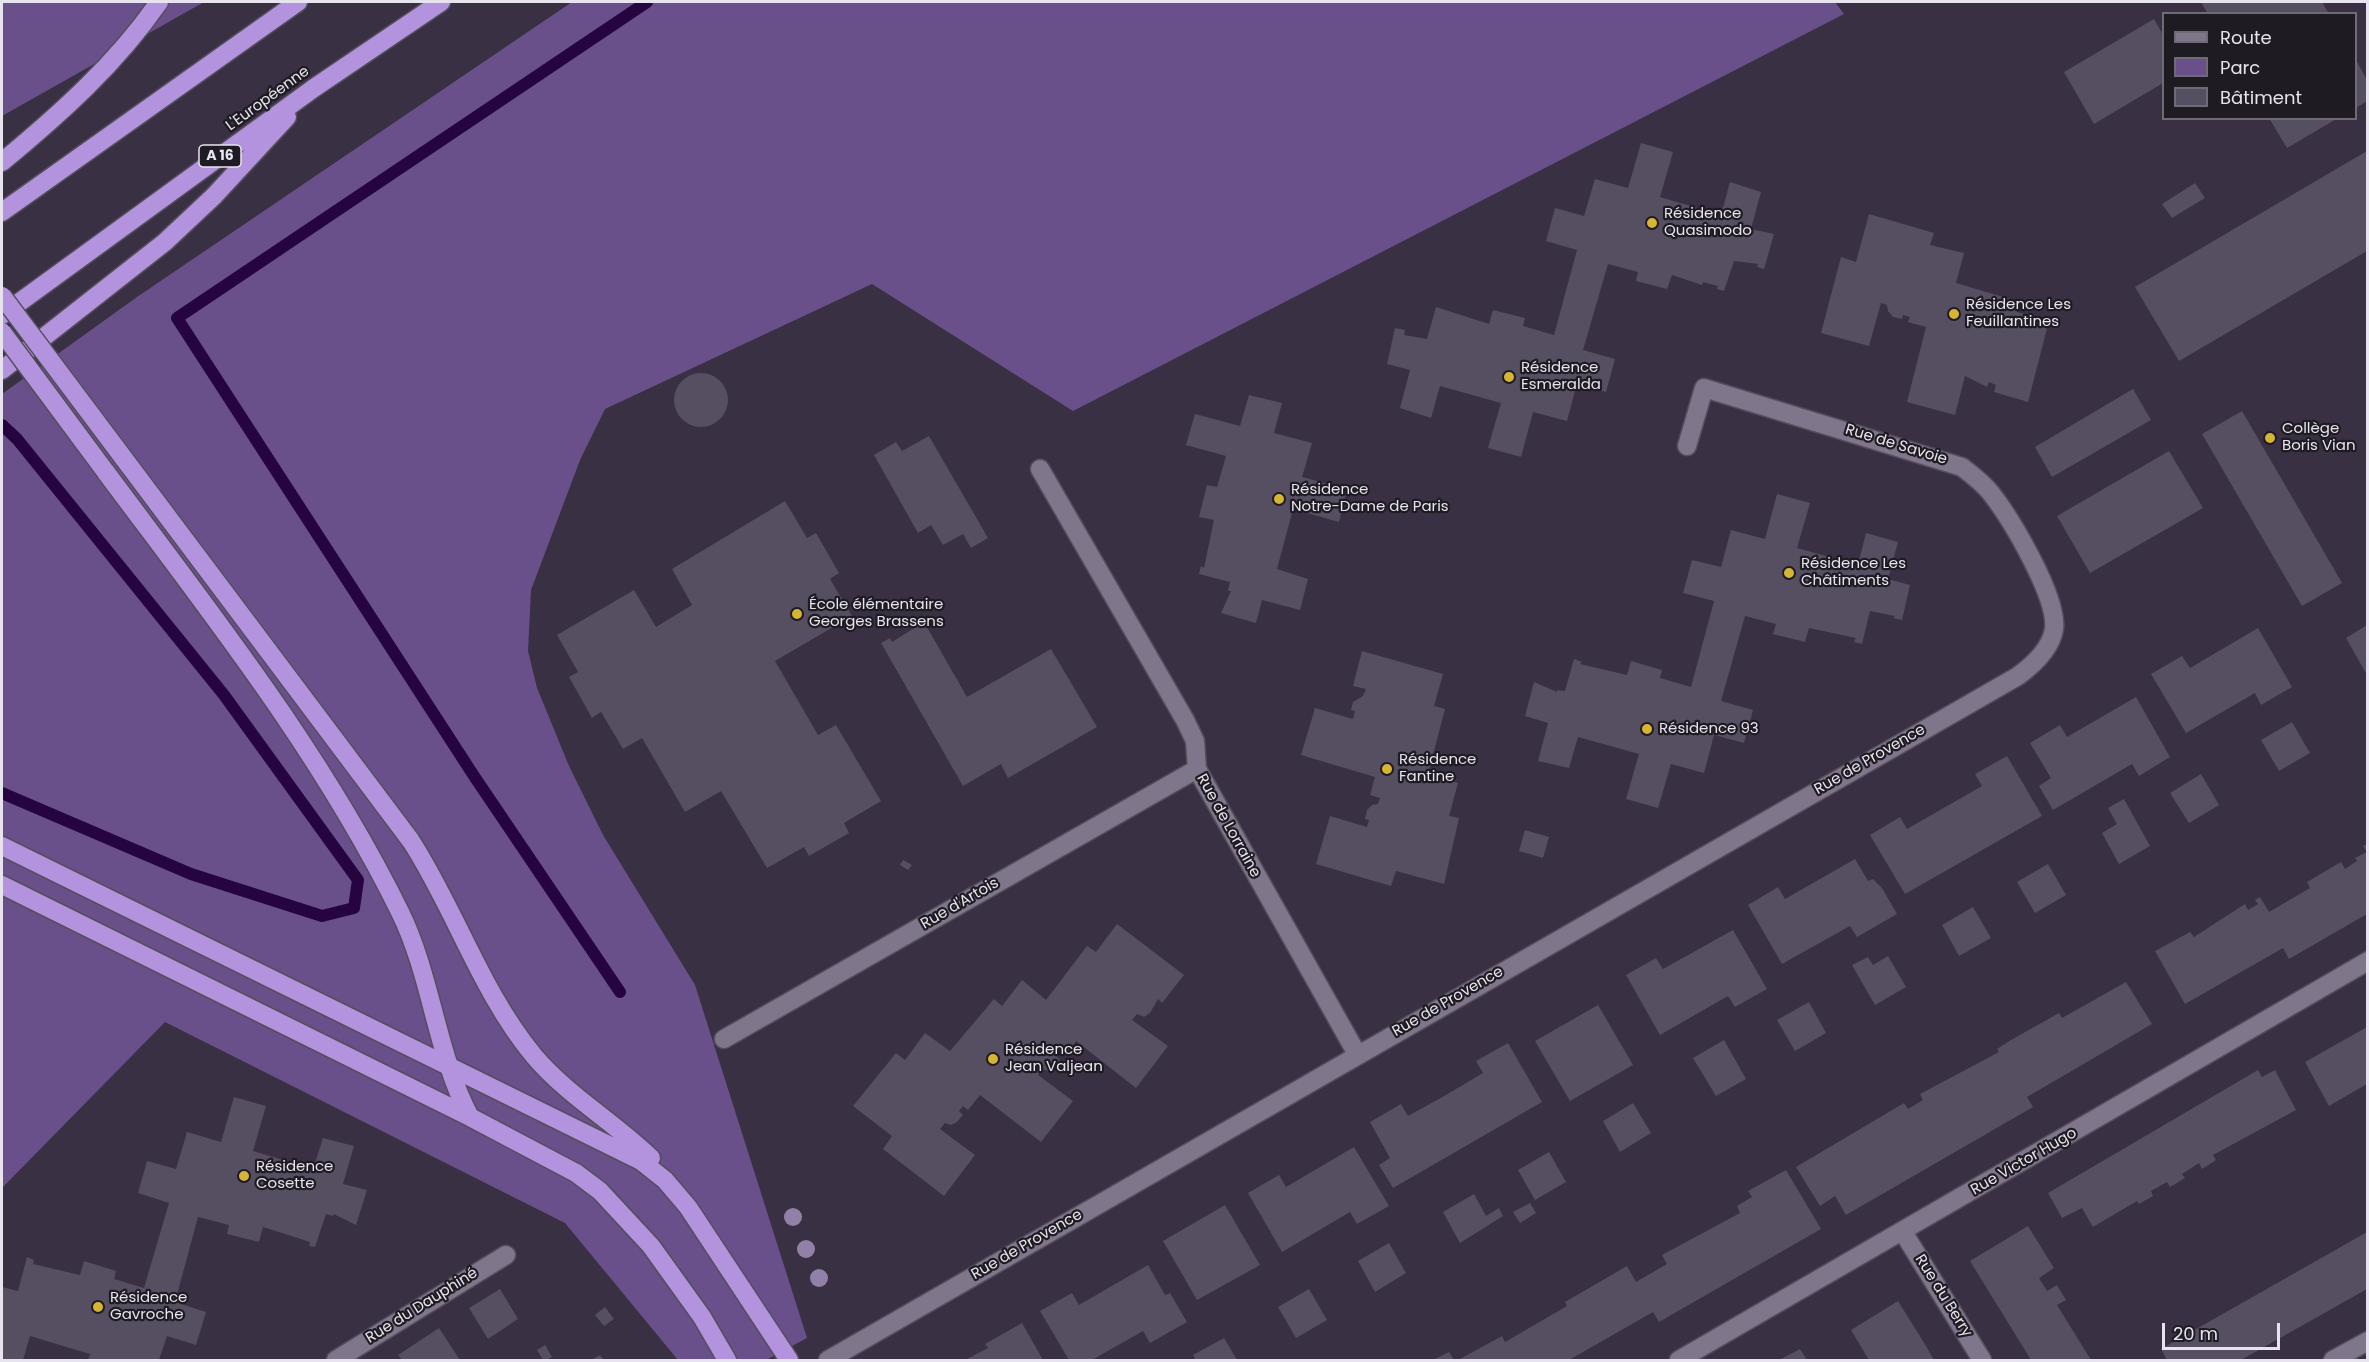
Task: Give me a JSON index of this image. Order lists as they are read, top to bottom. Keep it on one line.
{"streets":{"highway":["L'Européenne","A 16"],"street":["Rue de Savoie","Rue de Provence","Rue de Lorraine","Rue d'Artois","Rue Victor Hugo","Rue du Berry","Rue du Dauphiné"]},"crossings":[["Rue de Savoie","Rue de Provence"],["Rue de Provence","Rue de Lorraine"],["Rue de Lorraine","Rue d'Artois"],["Rue Victor Hugo","Rue du Berry"]],"places":["Résidence Quasimodo","Résidence Les Feuillantines","Résidence Esmeralda","Collège Boris Vian","Résidence Notre-Dame de Paris","Résidence Les Châtiments","École élémentaire Georges Brassens","Résidence 93","Résidence Fantine","Résidence Jean Valjean","Résidence Cosette","Résidence Gavroche"],"legend":["Route","Parc","Bâtiment"],"scale_bar":"20 m"}
